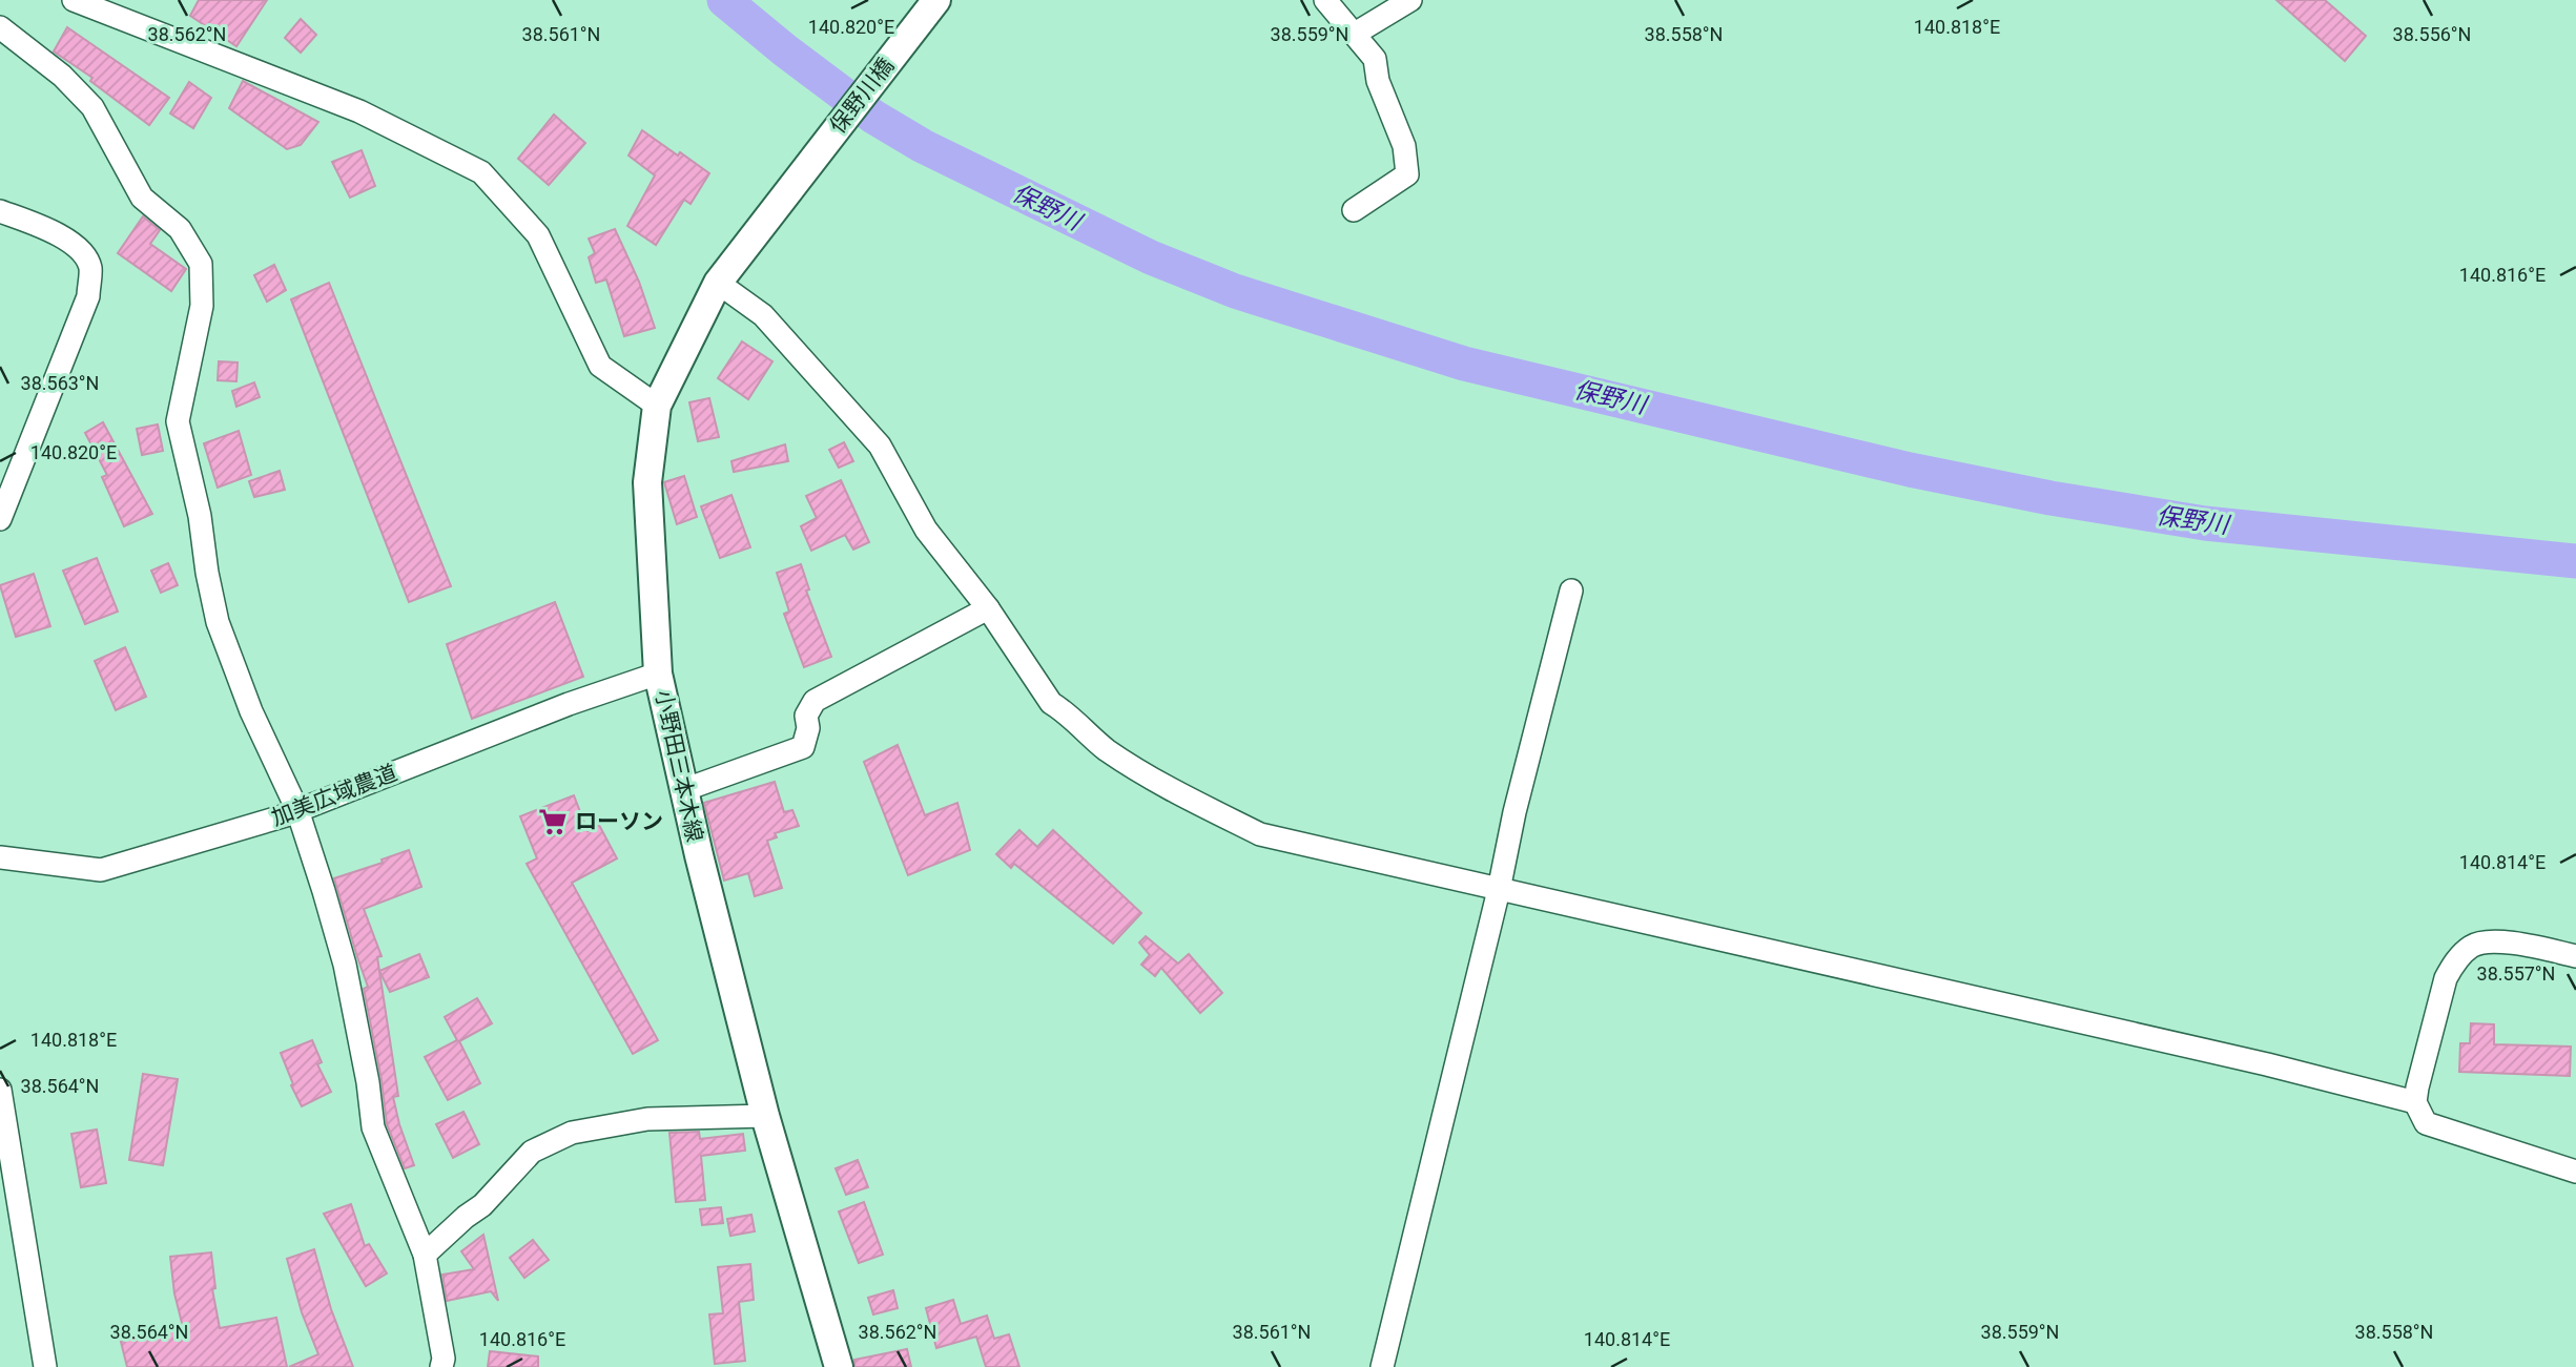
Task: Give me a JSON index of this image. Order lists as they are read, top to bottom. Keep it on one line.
{"streets":{"main road":["保野川橋","小野田三本木線"],"street":["加美広域農道"]},"crossings":[["保野川橋","小野田三本木線"],["小野田三本木線","加美広域農道"]],"water":["保野川"],"places":{"supermarket":["ローソン"]},"coordinates":["140.820°E","140.818°E","38.562°N","38.561°N","38.556°N","38.559°N","38.558°N","140.816°E","38.563°N","140.814°E","38.557°N","38.564°N"]}
